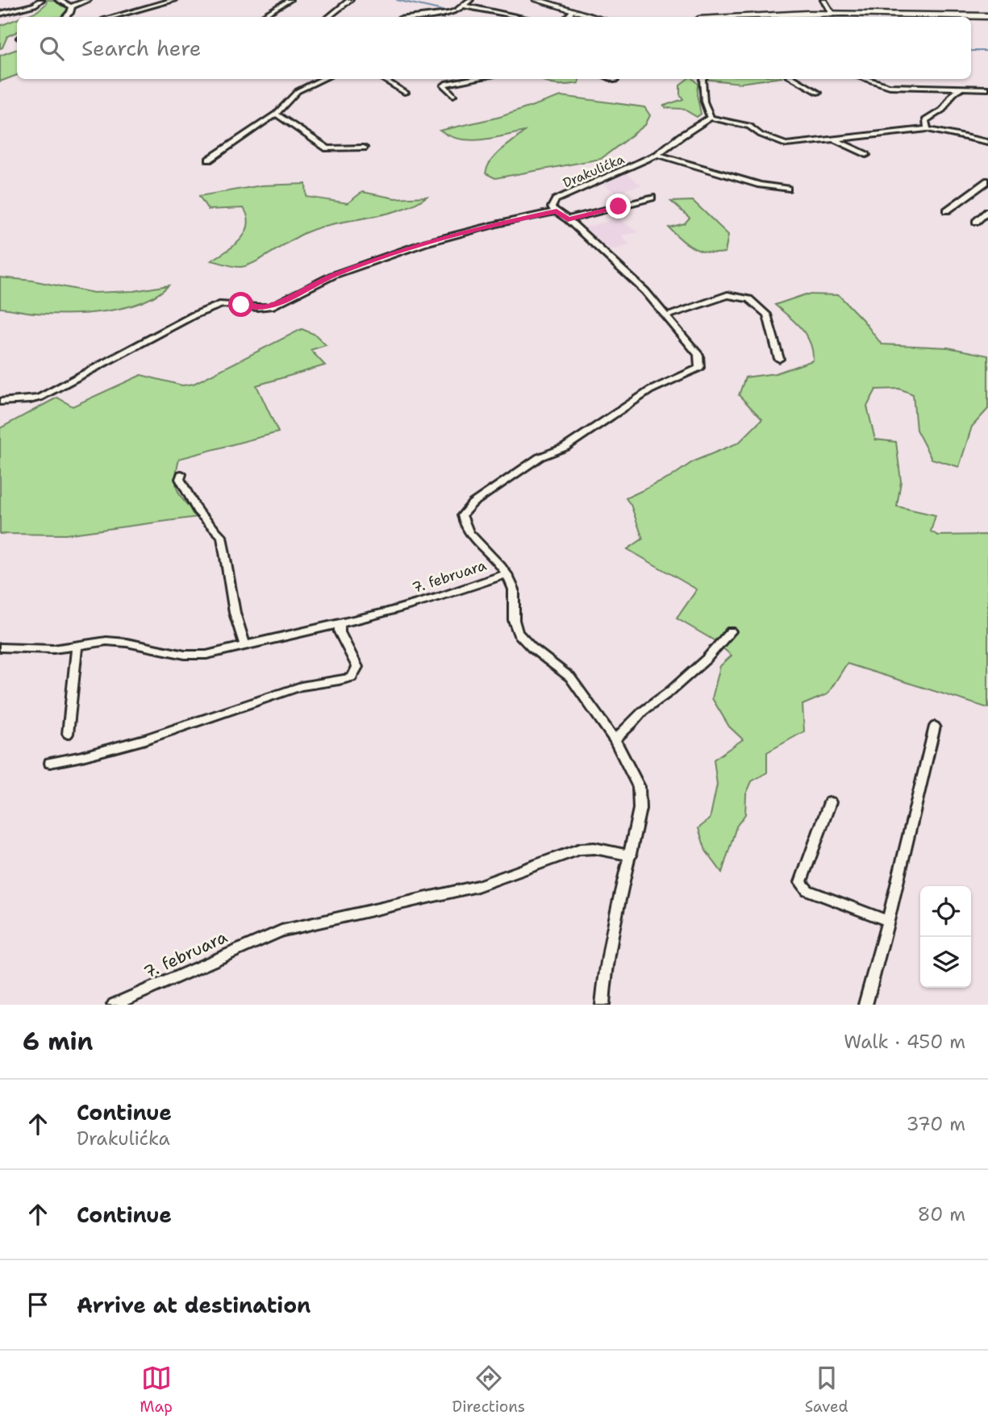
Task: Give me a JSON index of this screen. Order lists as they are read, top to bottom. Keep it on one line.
{"streets":{"street":["Drakulićka","7. februara"]},"page":{"search":"Search here","heading":["6 min","Walk · 450 m"],"list":[["Continue","Drakulićka","370 m"],["Continue","80 m"],"Arrive at destination"],"nav":["Map","Directions","Saved"]}}
